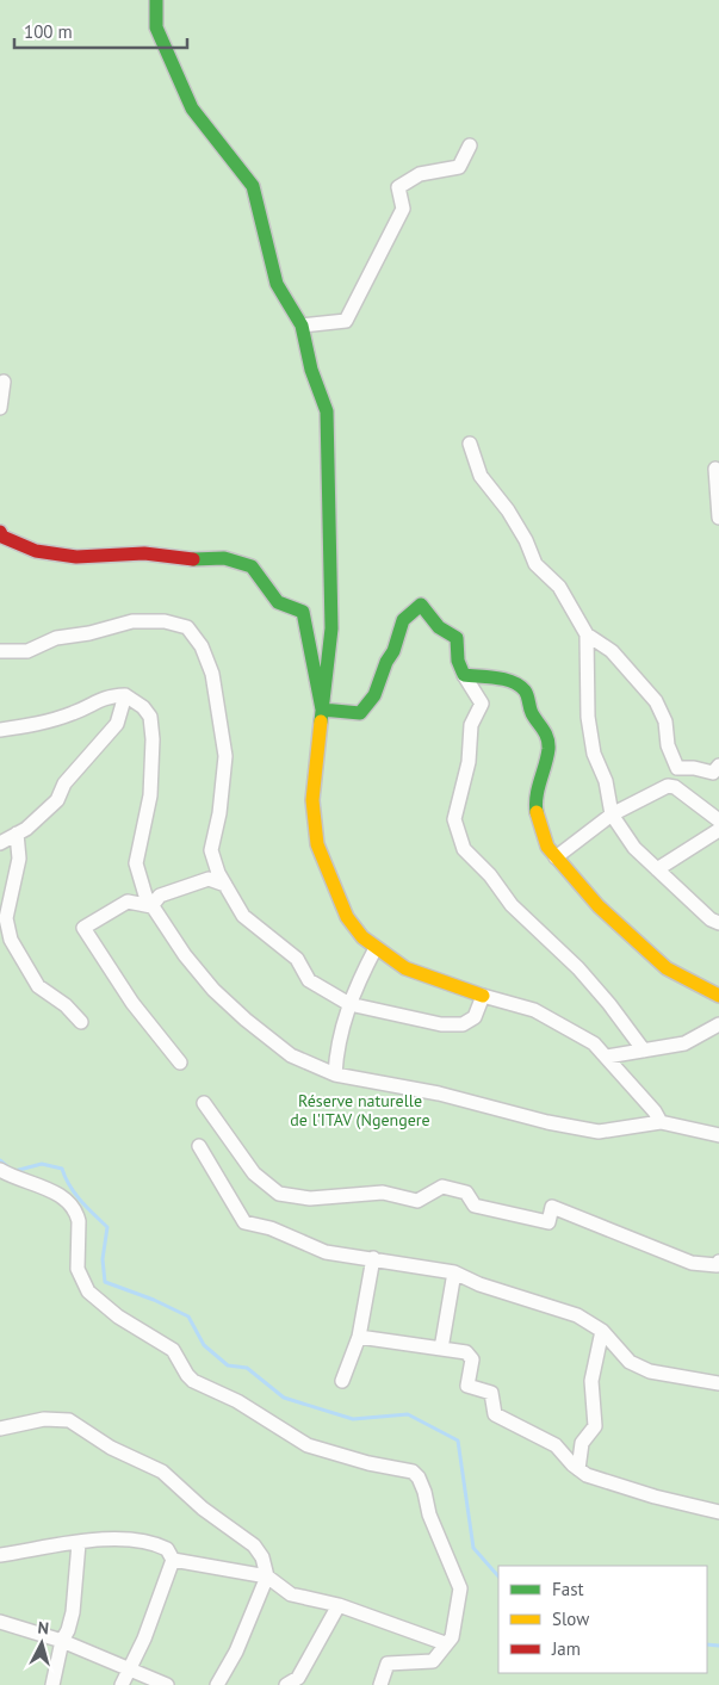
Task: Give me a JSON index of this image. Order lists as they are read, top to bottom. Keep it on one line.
{"parks":["Réserve naturelle de l'ITAV (Ngengere"],"legend":["Fast","Slow","Jam"],"scale_bar":"100 m","north":"top"}
